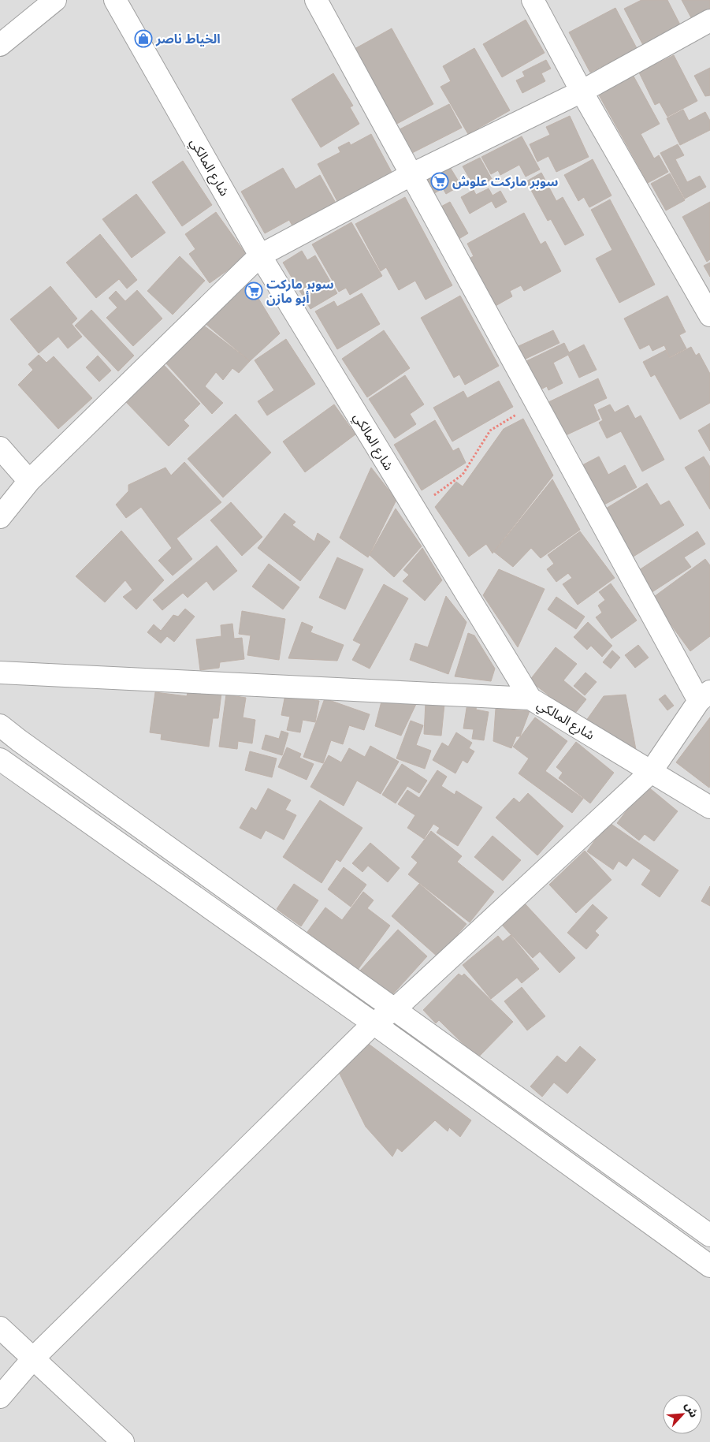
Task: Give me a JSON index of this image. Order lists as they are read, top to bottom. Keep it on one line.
{"streets":{"street":["شارع المالكي"]},"places":{"shop":["الخياط ناصر"],"supermarket":["سوبر ماركت علوش","سوبر ماركت أبو مازن"]},"north":"top right"}
